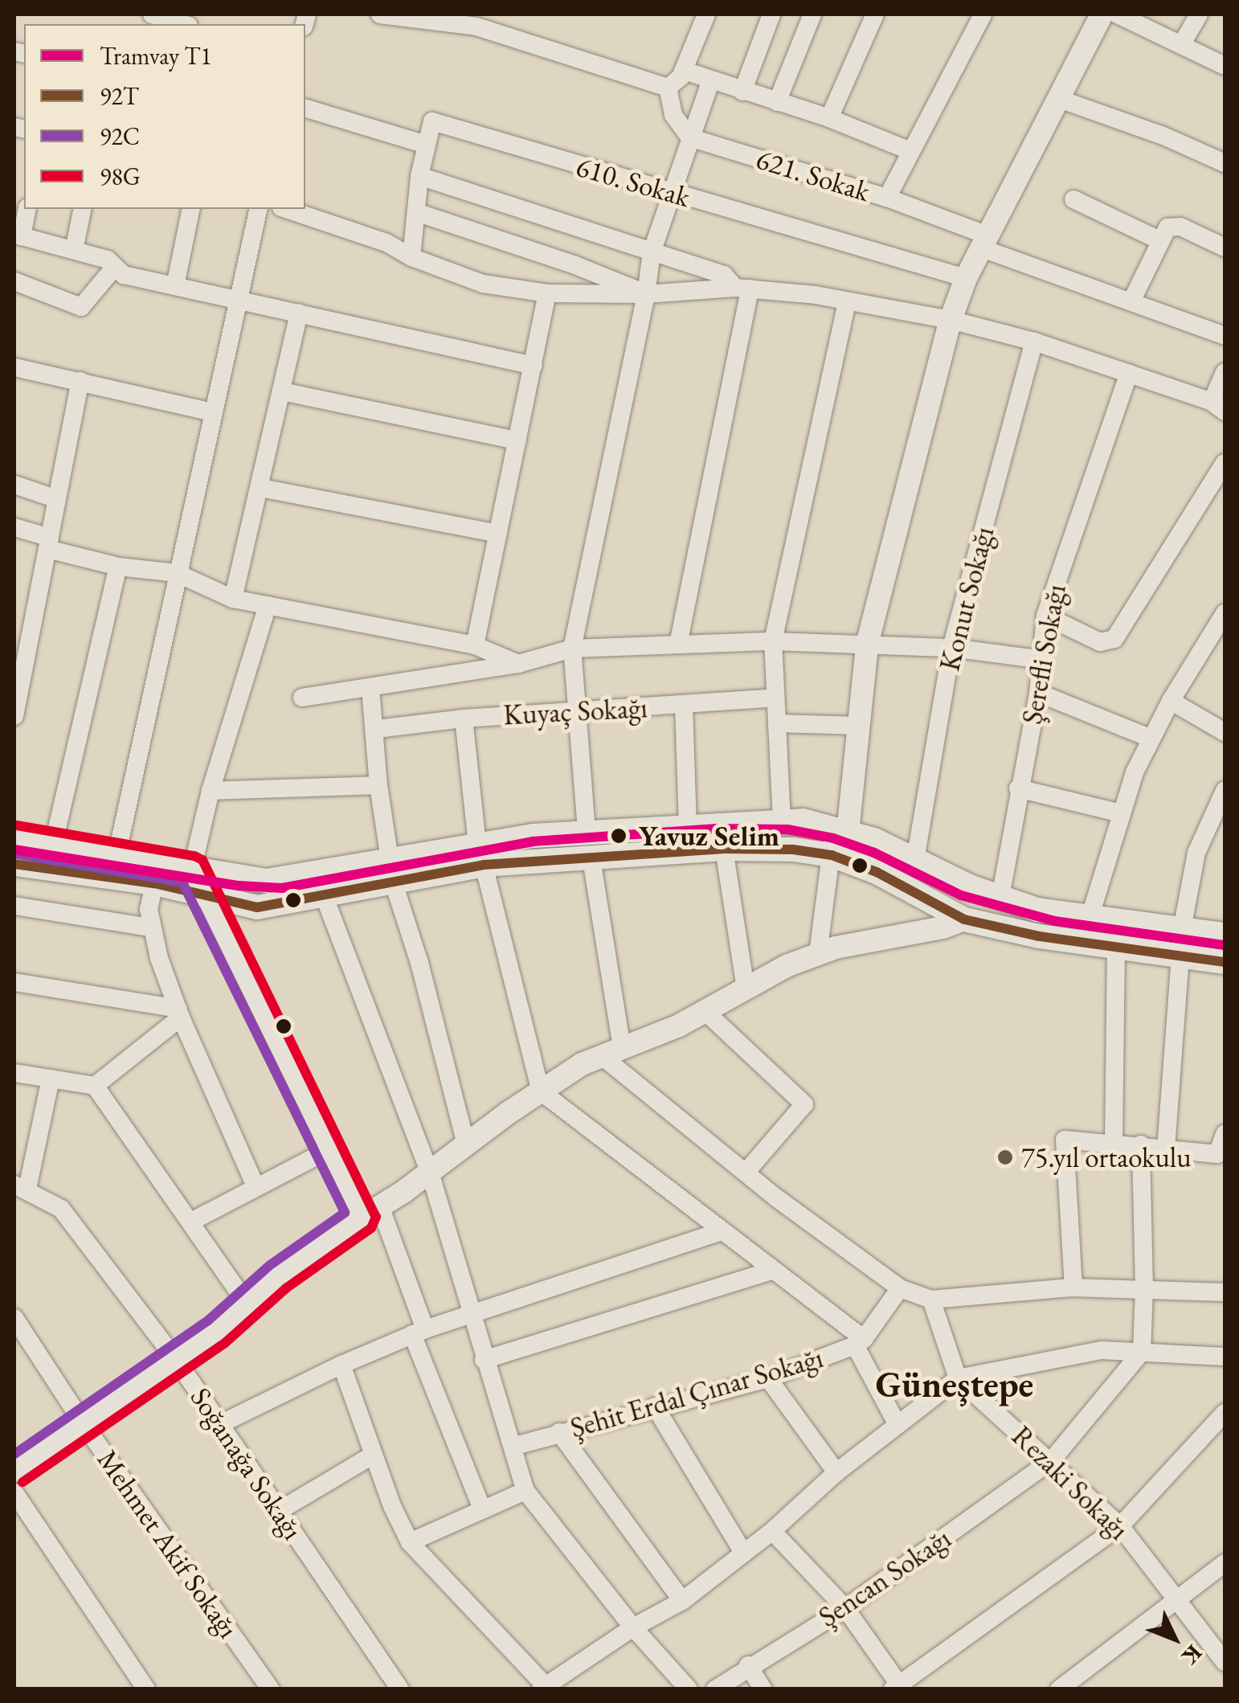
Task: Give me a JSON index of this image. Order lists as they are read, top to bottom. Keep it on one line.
{"streets":{"street":["621. Sokak","610. Sokak","Konut Sokağı","Şerefli Sokağı","Kuyaç Sokağı","Şehit Erdal Çınar Sokağı","Soğanağa Sokağı","Rezaki Sokağı","Mehmet Akif Sokağı","Şencan Sokağı"]},"crossings":[["Rezaki Sokağı","Şencan Sokağı"]],"districts":["Güneştepe"],"places":["Yavuz Selim","75.yıl ortaokulu"],"lines":["transit line 98G","tram line T1","transit line 92T","transit line 92C"],"legend":["Tramvay T1","92T","92C","98G"],"north":"bottom right"}
